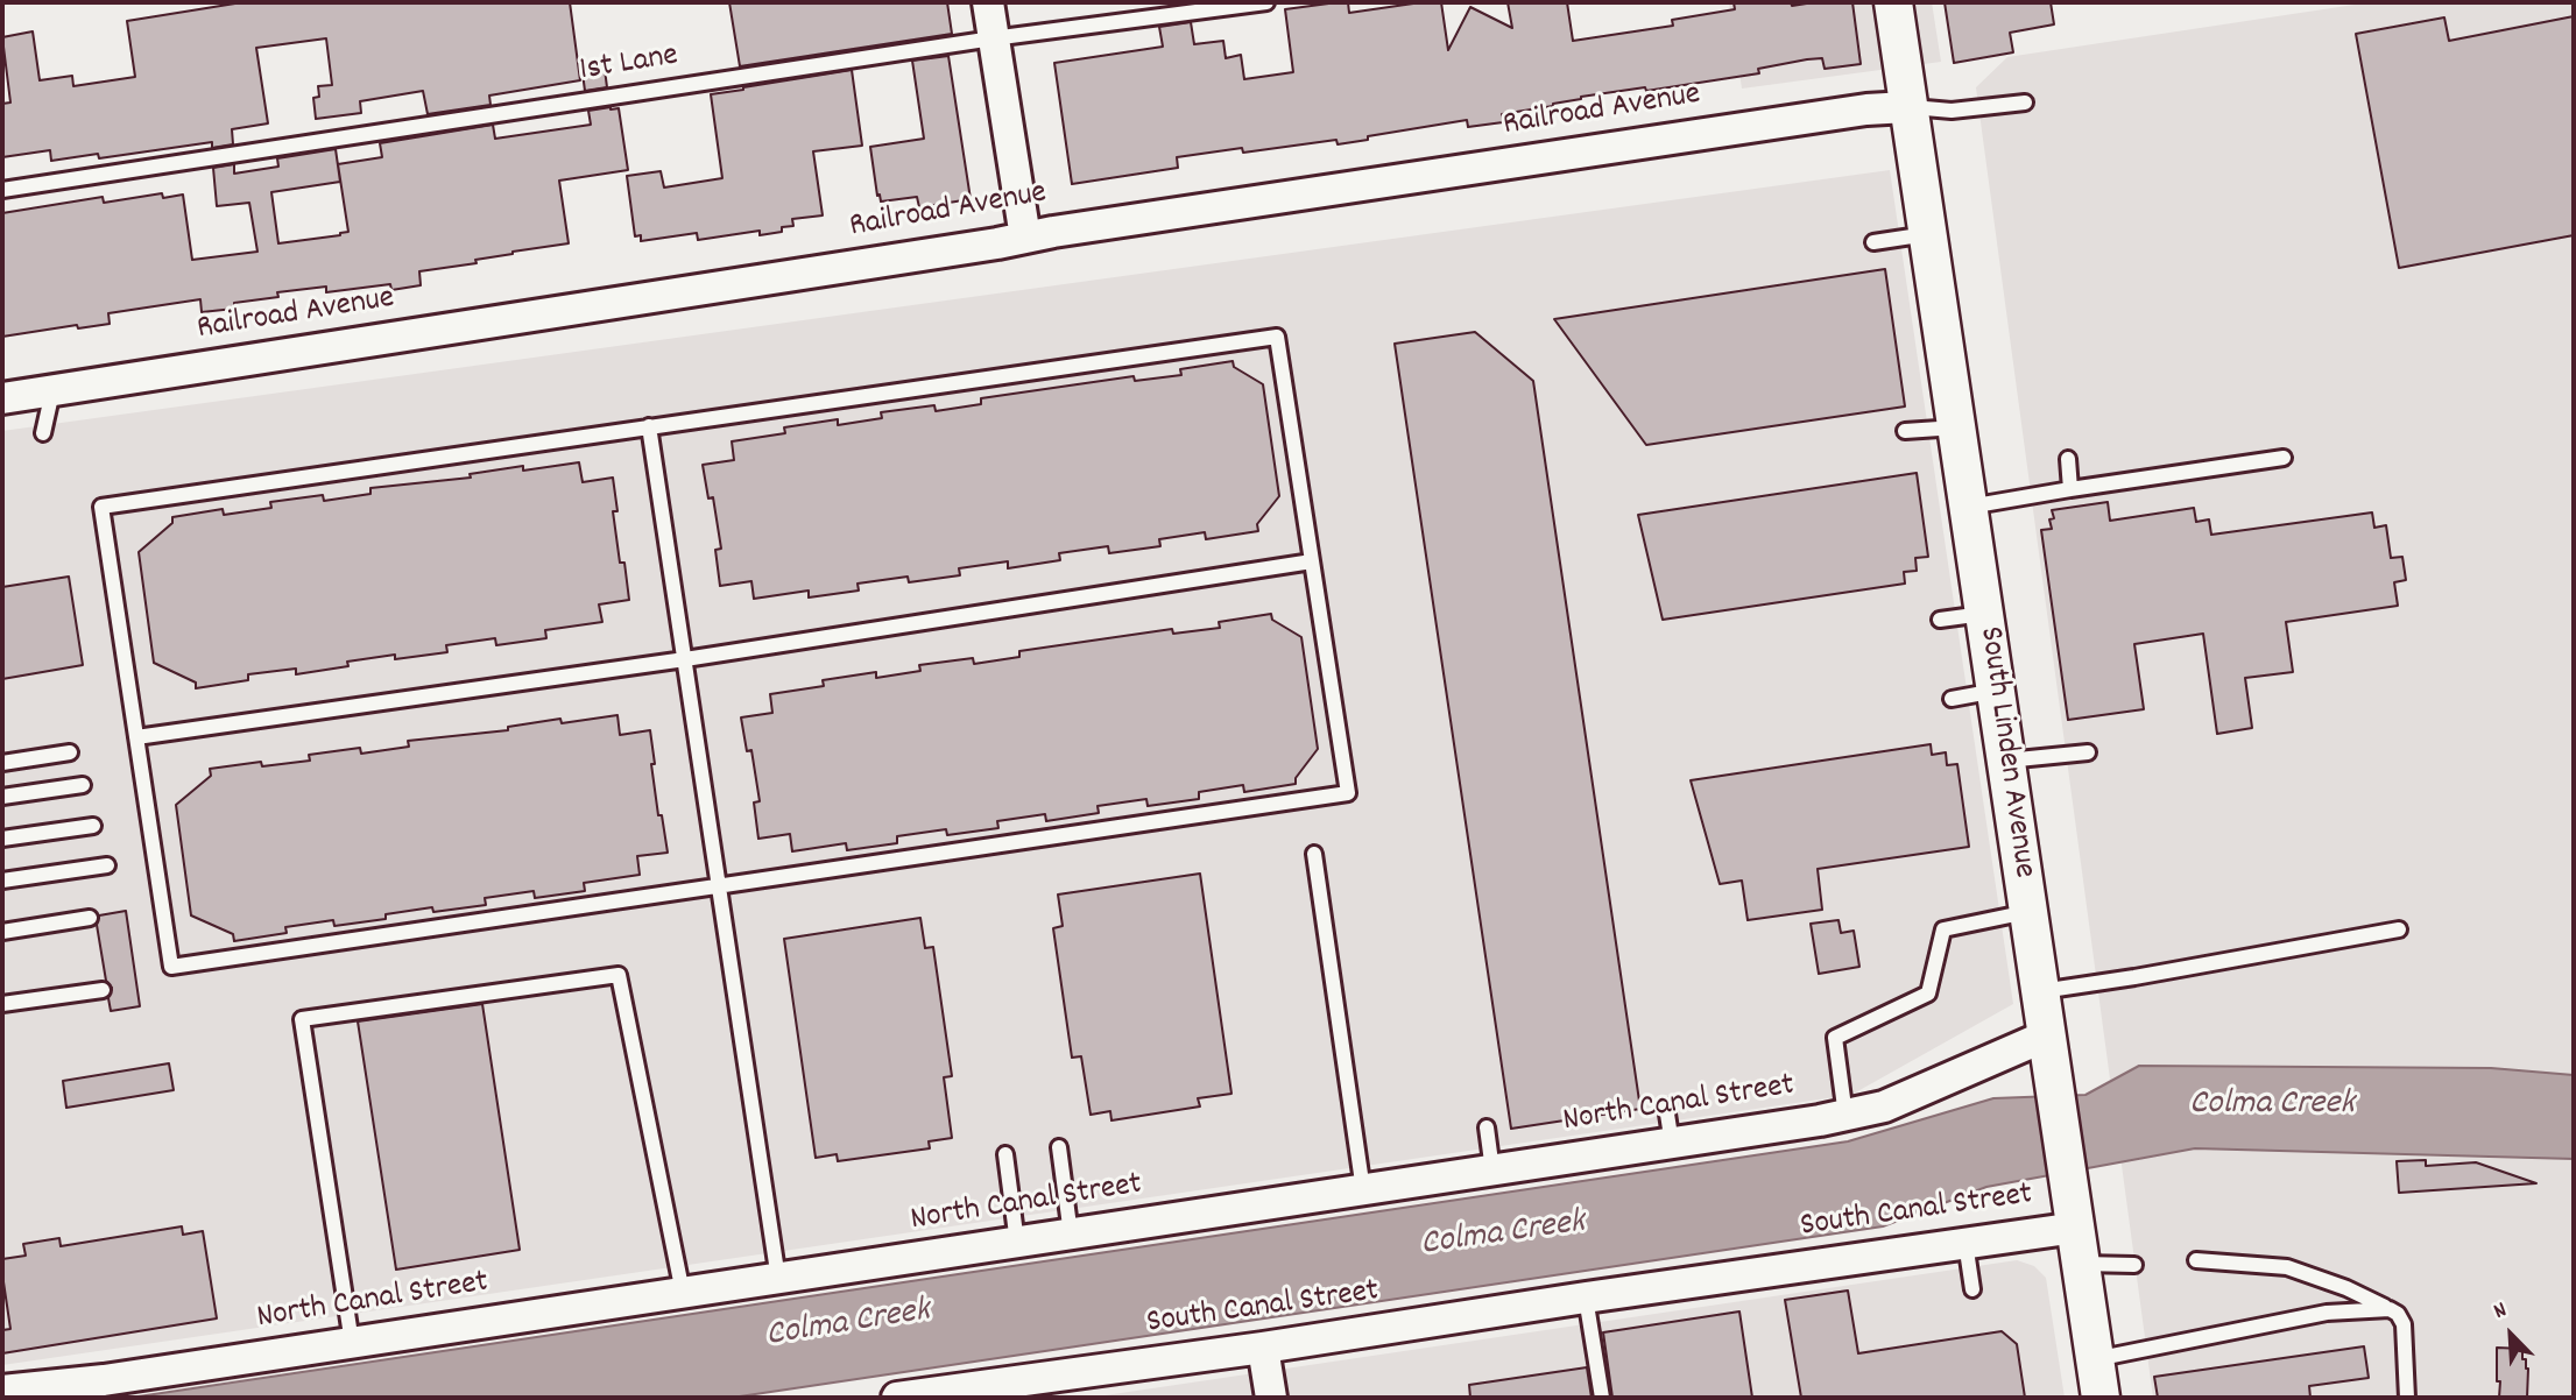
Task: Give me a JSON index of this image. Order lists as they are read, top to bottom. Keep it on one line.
{"streets":{"street":["Railroad Avenue","South Linden Avenue","North Canal Street","South Canal Street"],"lane":["1st Lane"]},"crossings":[["Railroad Avenue","South Linden Avenue"],["South Linden Avenue","North Canal Street"],["South Linden Avenue","South Canal Street"]],"water":["Colma Creek"],"north":"top left"}
